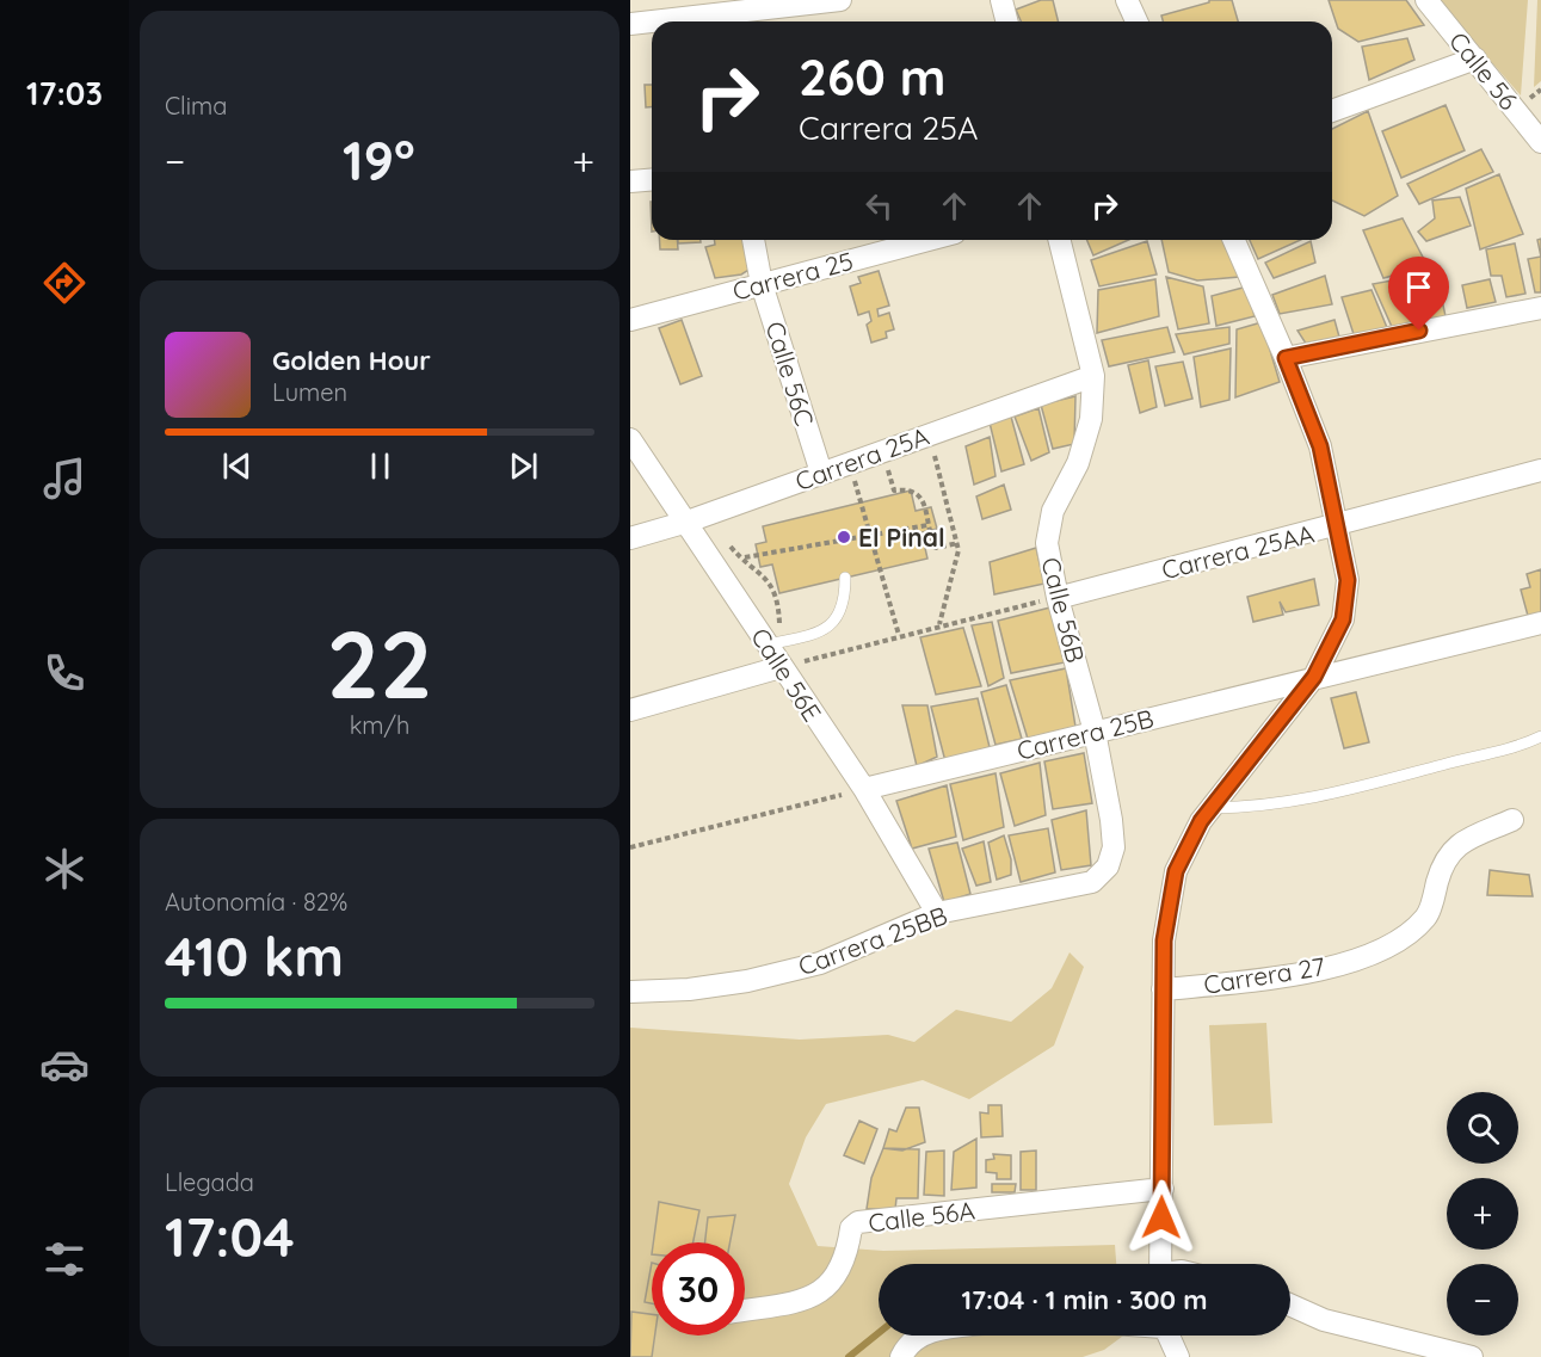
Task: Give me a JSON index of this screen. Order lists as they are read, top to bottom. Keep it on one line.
{"streets":{"street":["Calle 56","Carrera 25","Calle 56C","Carrera 25A","Carrera 25AA","Calle 56B","Calle 56E","Carrera 25B","Carrera 25BB","Carrera 27","Calle 56A"]},"crossings":[["Carrera 25","Calle 56C"],["Calle 56C","Carrera 25A"],["Carrera 25A","Calle 56B"],["Carrera 25A","Calle 56E"],["Carrera 25AA","Calle 56B"],["Calle 56B","Carrera 25B"],["Calle 56B","Carrera 25BB"],["Calle 56E","Carrera 25B"],["Calle 56E","Carrera 25BB"]],"places":["El Pinal"],"page":{"tabs":"17:03","tile":["Clima",["22","km/h"],["Autonomía · 82%","410 km"],["Llegada","17:04"]],"turn":["260 m","Carrera 25A"],"heat":["−","19°","+"],"song":["Golden Hour","Lumen"],"map_buttons":["+","−"],"limit":"30","trip":"17:04 · 1 min · 300 m"}}
